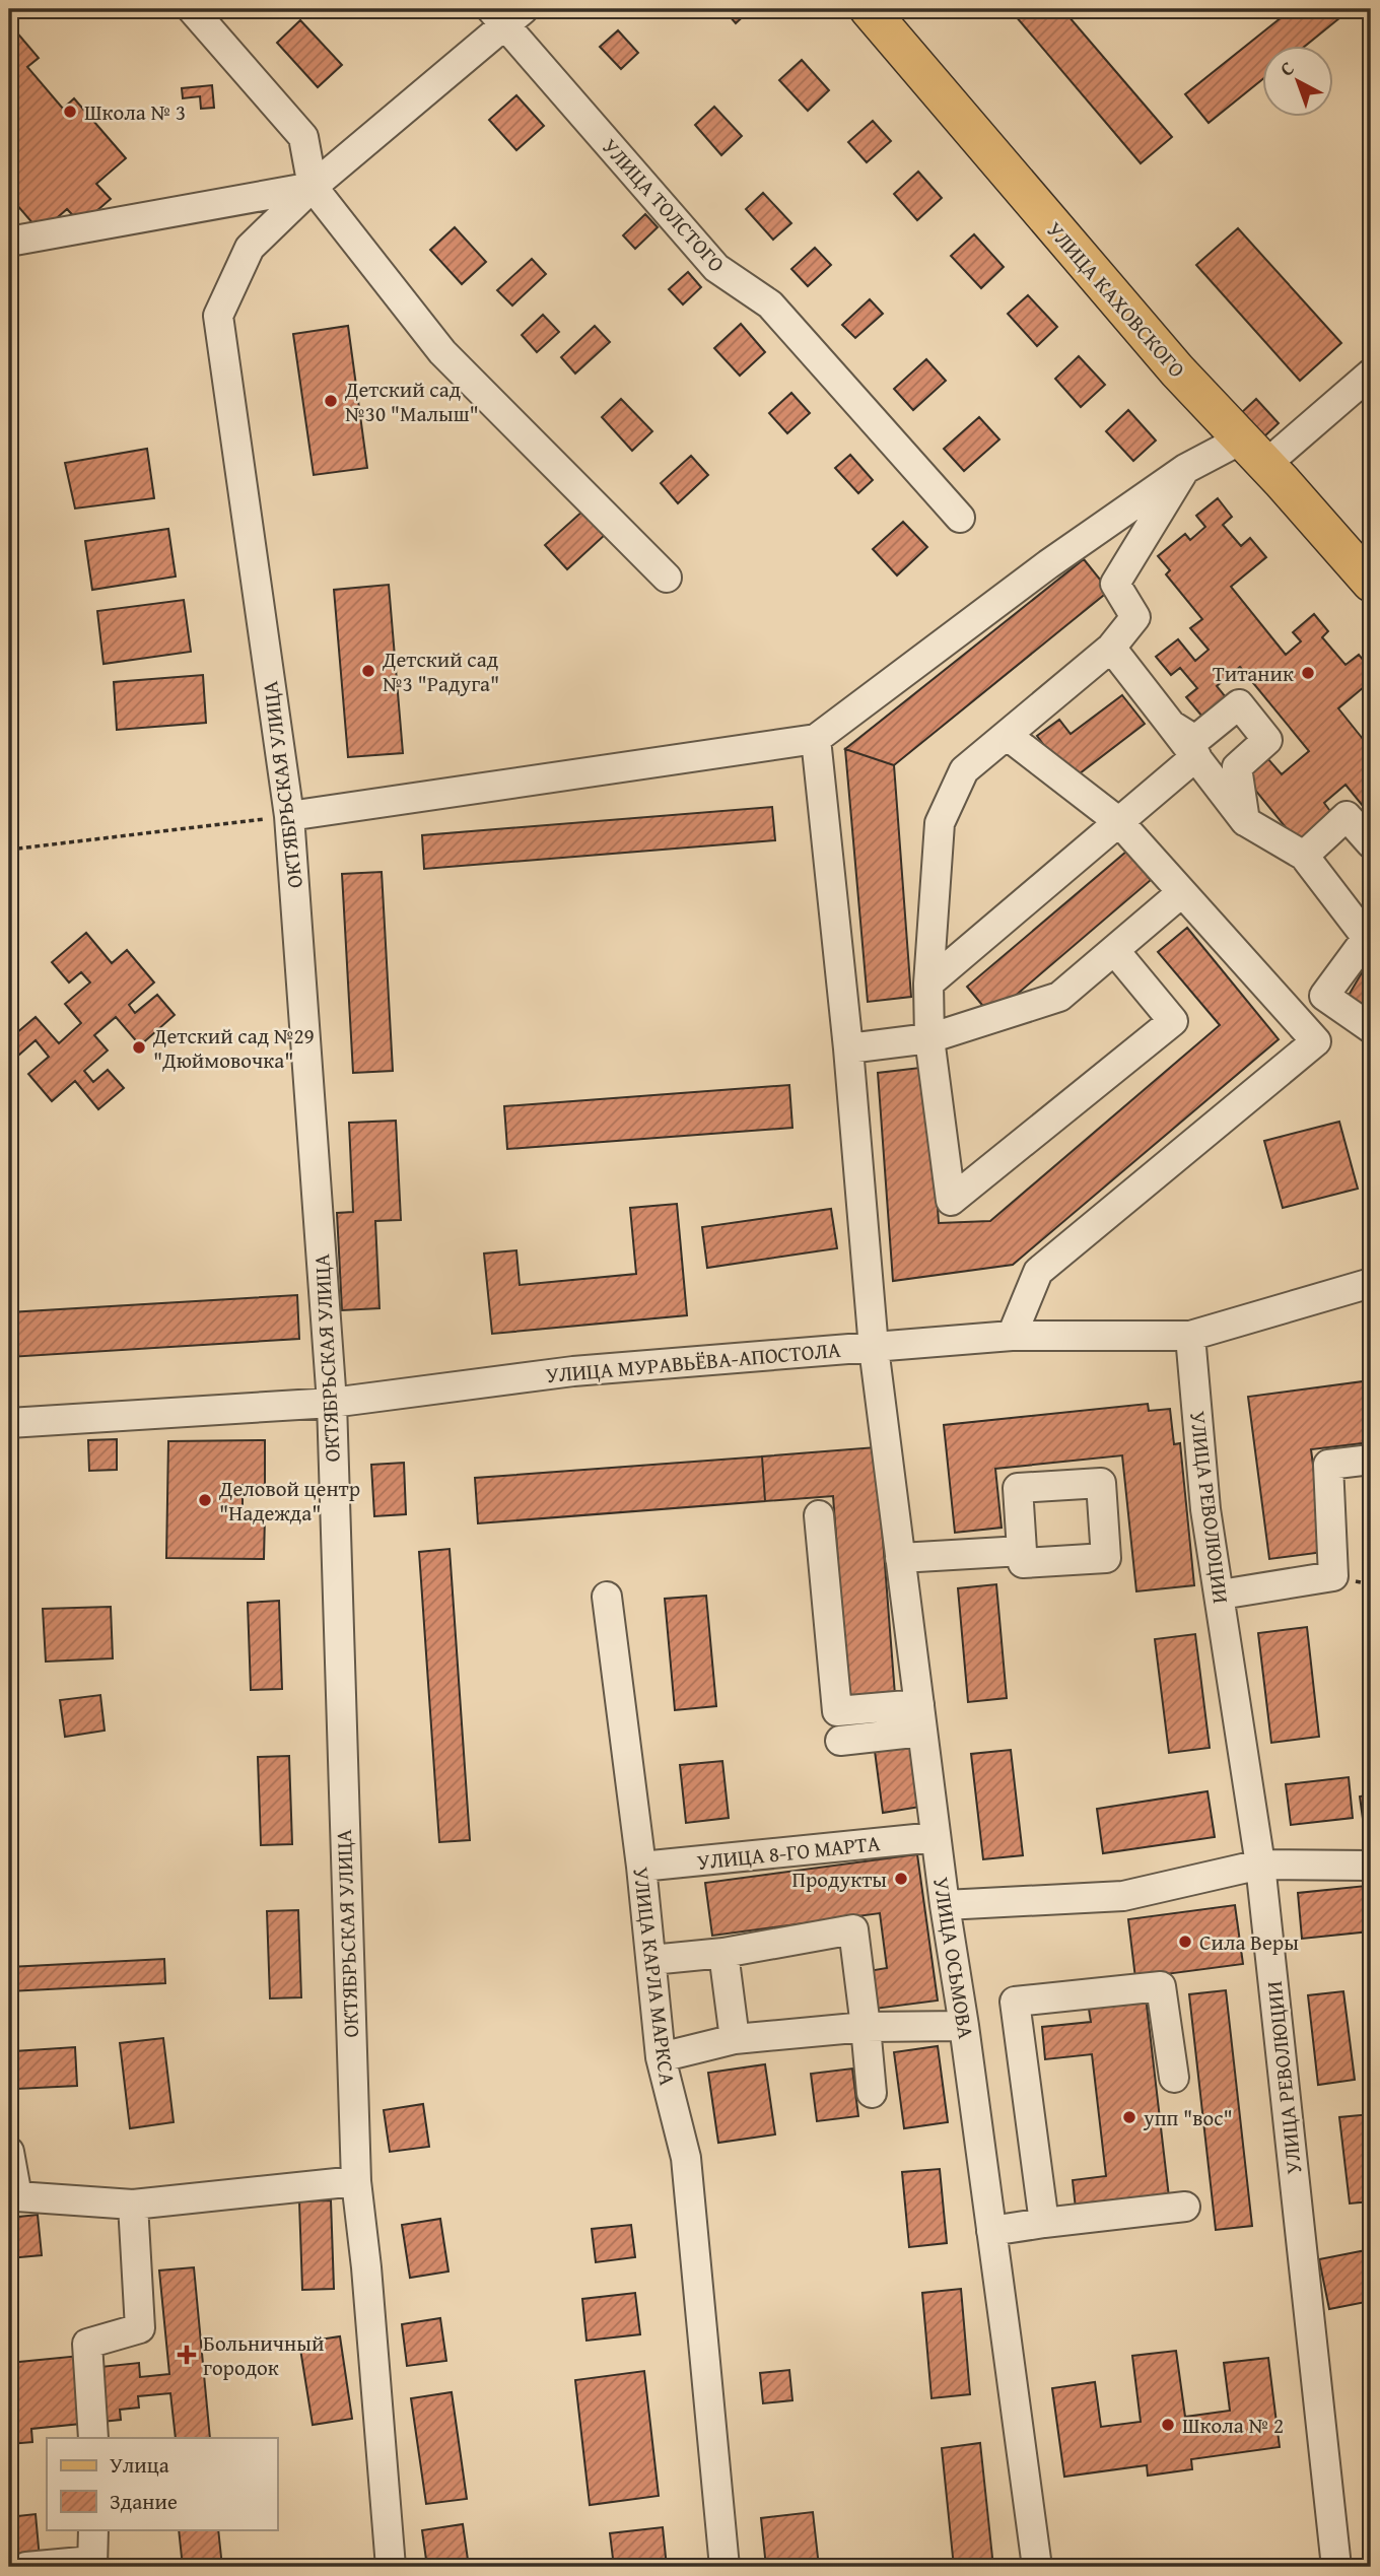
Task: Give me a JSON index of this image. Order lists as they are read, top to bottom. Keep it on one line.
{"streets":{"main road":["УЛИЦА КАХОВСКОГО"],"street":["УЛИЦА ТОЛСТОГО","ОКТЯБРЬСКАЯ УЛИЦА","УЛИЦА МУРАВЬЁВА-АПОСТОЛА","УЛИЦА РЕВОЛЮЦИИ","УЛИЦА 8-ГО МАРТА","УЛИЦА ОСЬМОВА","УЛИЦА КАРЛА МАРКСА"]},"crossings":[["УЛИЦА ТОЛСТОГО","ОКТЯБРЬСКАЯ УЛИЦА"],["ОКТЯБРЬСКАЯ УЛИЦА","УЛИЦА МУРАВЬЁВА-АПОСТОЛА"],["УЛИЦА МУРАВЬЁВА-АПОСТОЛА","УЛИЦА РЕВОЛЮЦИИ"],["УЛИЦА МУРАВЬЁВА-АПОСТОЛА","УЛИЦА ОСЬМОВА"],["УЛИЦА 8-ГО МАРТА","УЛИЦА ОСЬМОВА"],["УЛИЦА 8-ГО МАРТА","УЛИЦА КАРЛА МАРКСА"]],"places":{"other":["Школа № 3","Детский сад №30 \"Малыш\"","Детский сад №3 \"Радуга\"","Титаник","Детский сад №29 \"Дюймовочка\"","Деловой центр \"Надежда\"","Продукты","Сила Веры","упп \"вос\"","Школа № 2"],"health":["Больничный городок"]},"legend":["Улица","Здание"],"north":"top left"}
